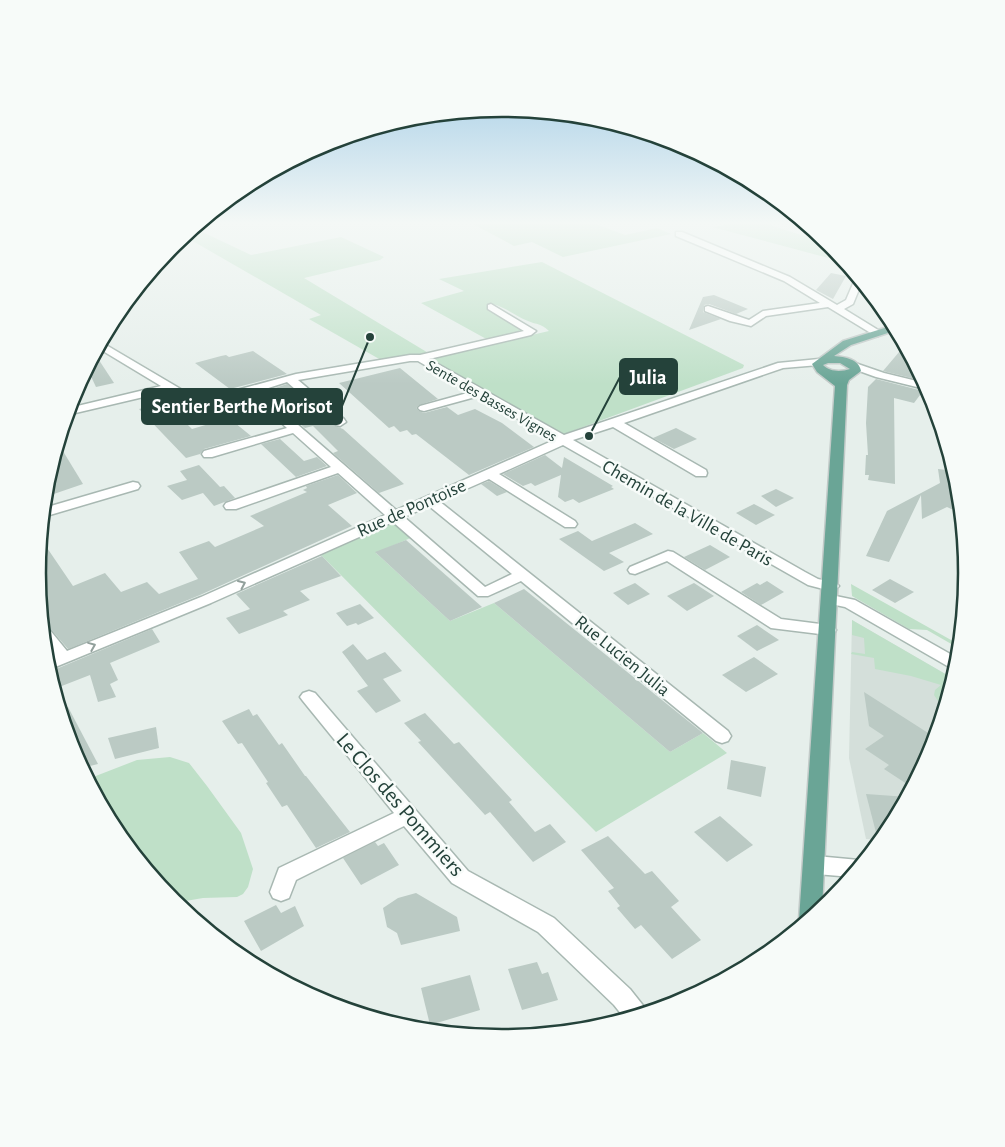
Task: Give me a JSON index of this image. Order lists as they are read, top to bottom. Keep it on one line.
{"streets":{"street":["Sente des Basses Vignes","Rue de Pontoise","Chemin de la Ville de Paris","Rue Lucien Julia","Le Clos des Pommiers"]},"crossings":[["Sente des Basses Vignes","Rue de Pontoise"],["Sente des Basses Vignes","Chemin de la Ville de Paris"],["Rue de Pontoise","Chemin de la Ville de Paris"],["Rue de Pontoise","Rue Lucien Julia"]],"places":["Sentier Berthe Morisot","Julia"]}
